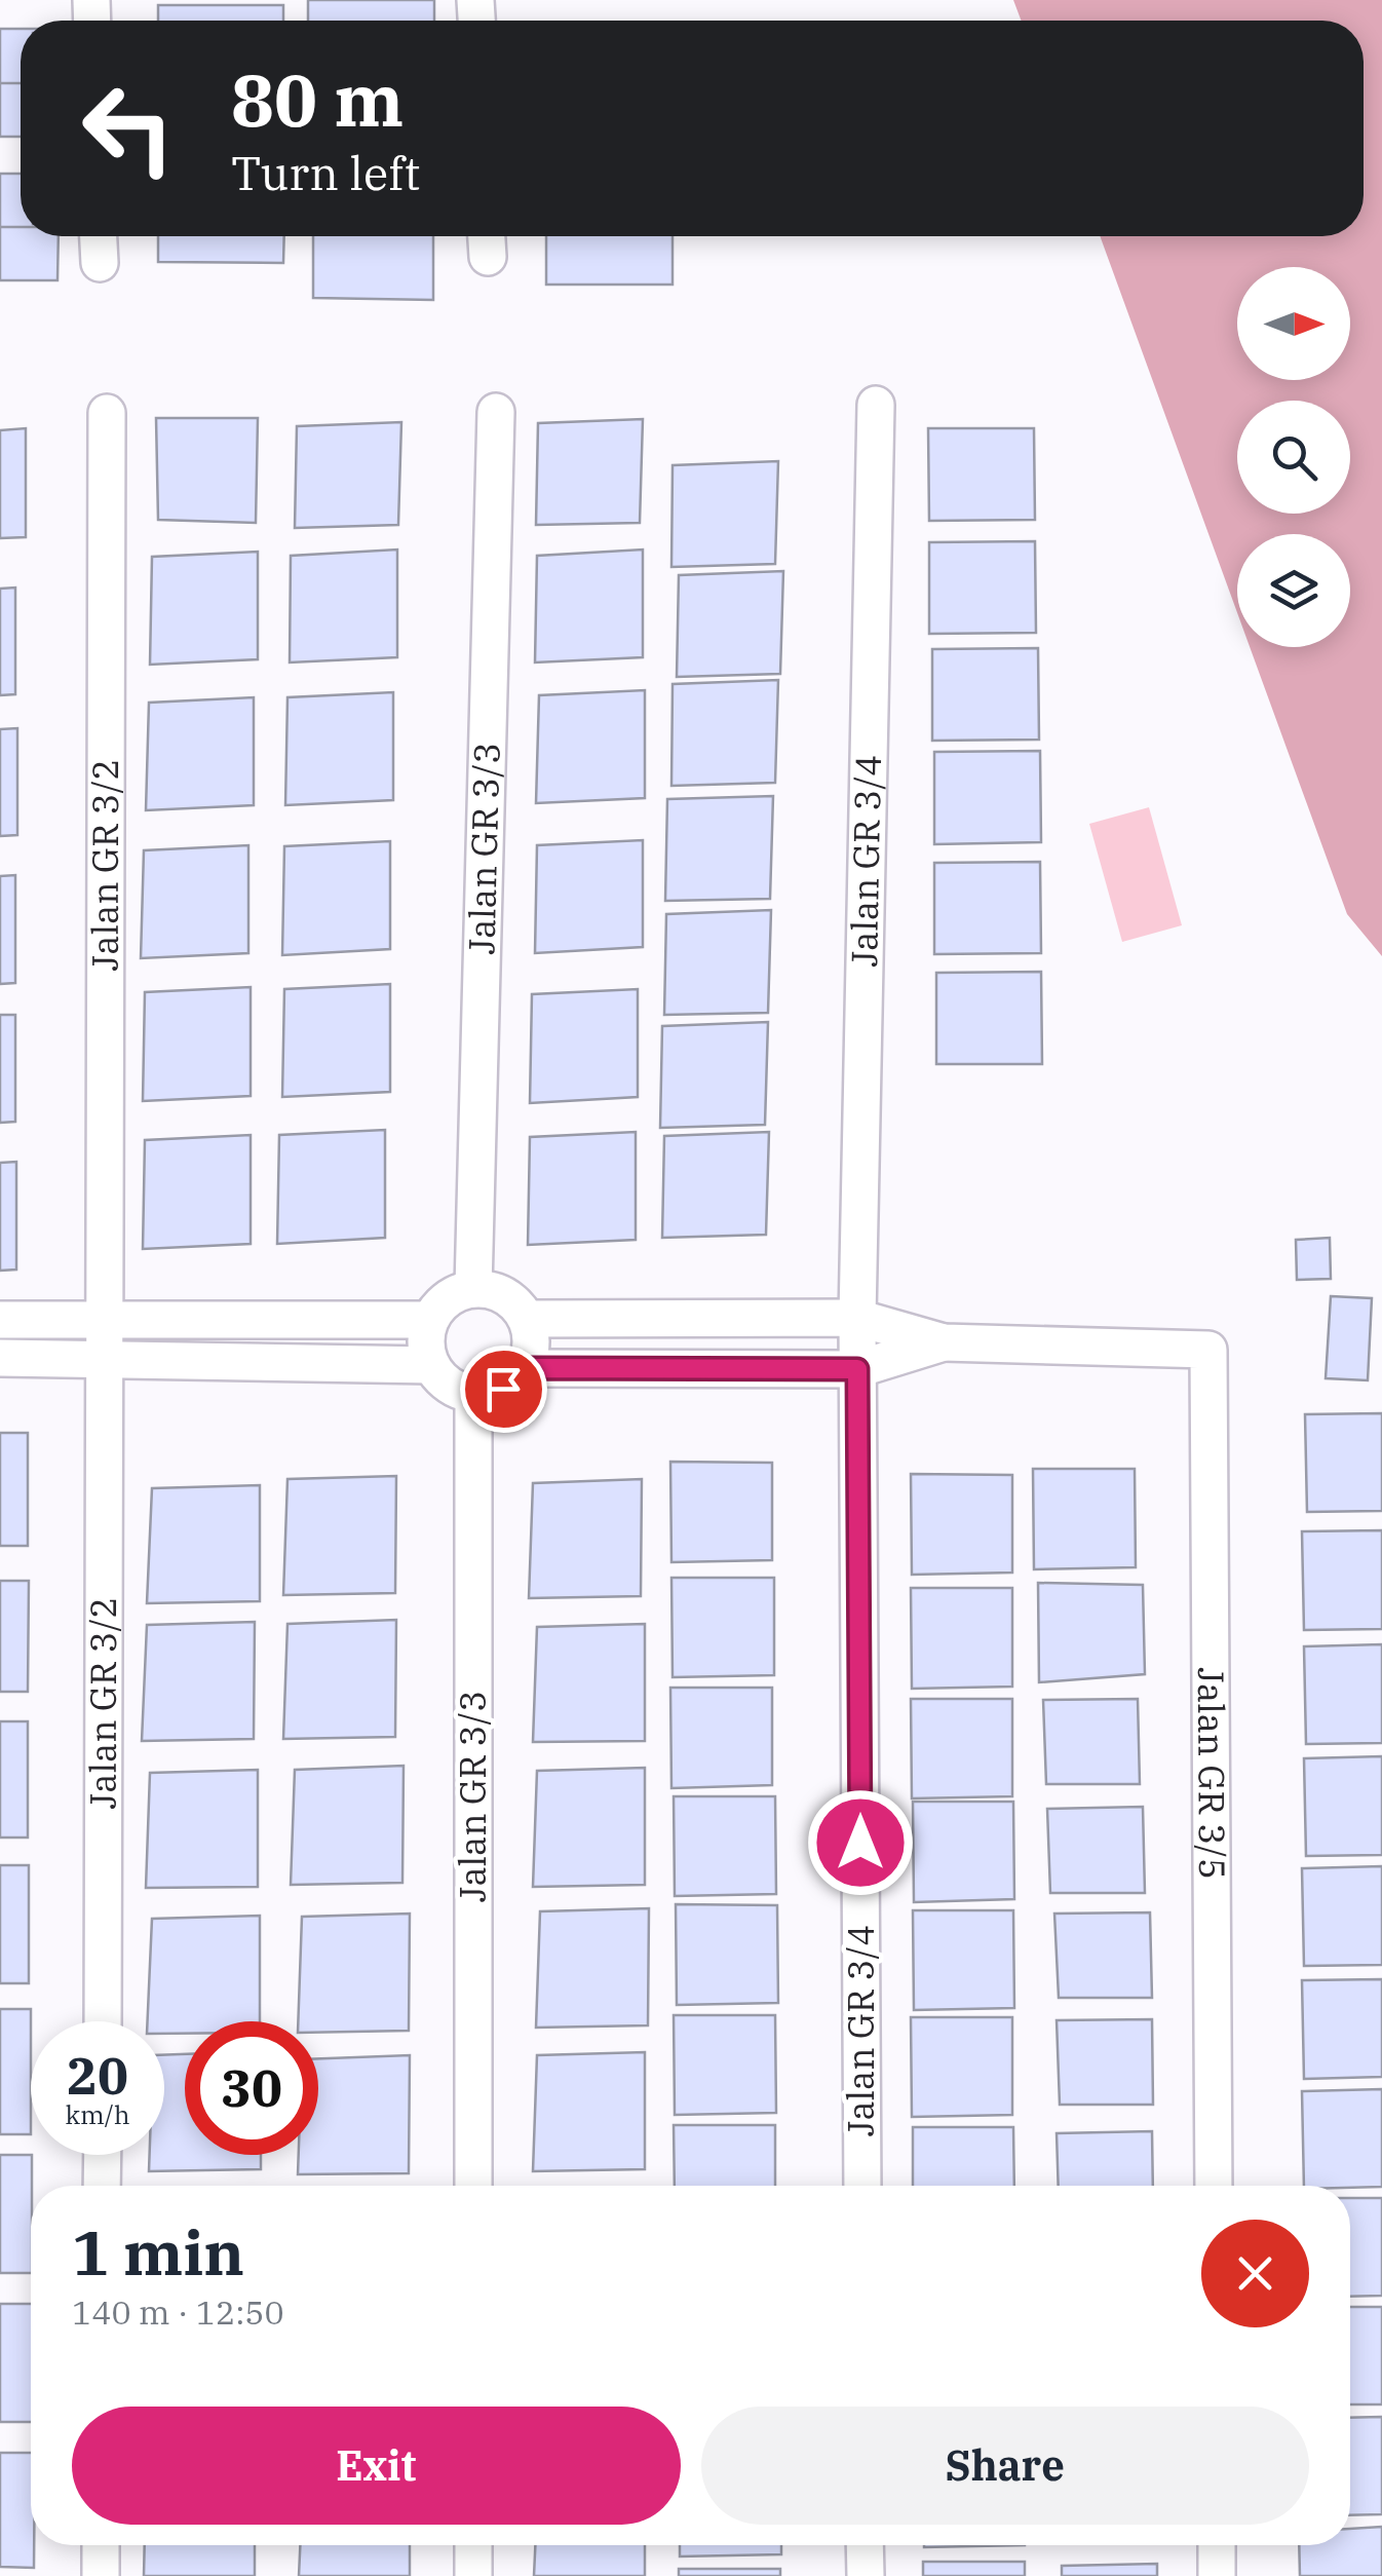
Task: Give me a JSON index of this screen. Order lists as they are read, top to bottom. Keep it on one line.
{"streets":{"street":["Jalan GR 3/3","Jalan GR 3/4","Jalan GR 3/2","Jalan GR 3/5"]},"north":"right","page":{"turn":["80 m","Turn left"],"speed":"20 km/h","limit":"30","heading":["1 min","140 m · 12:50"],"buttons":["Exit","Share"]}}
